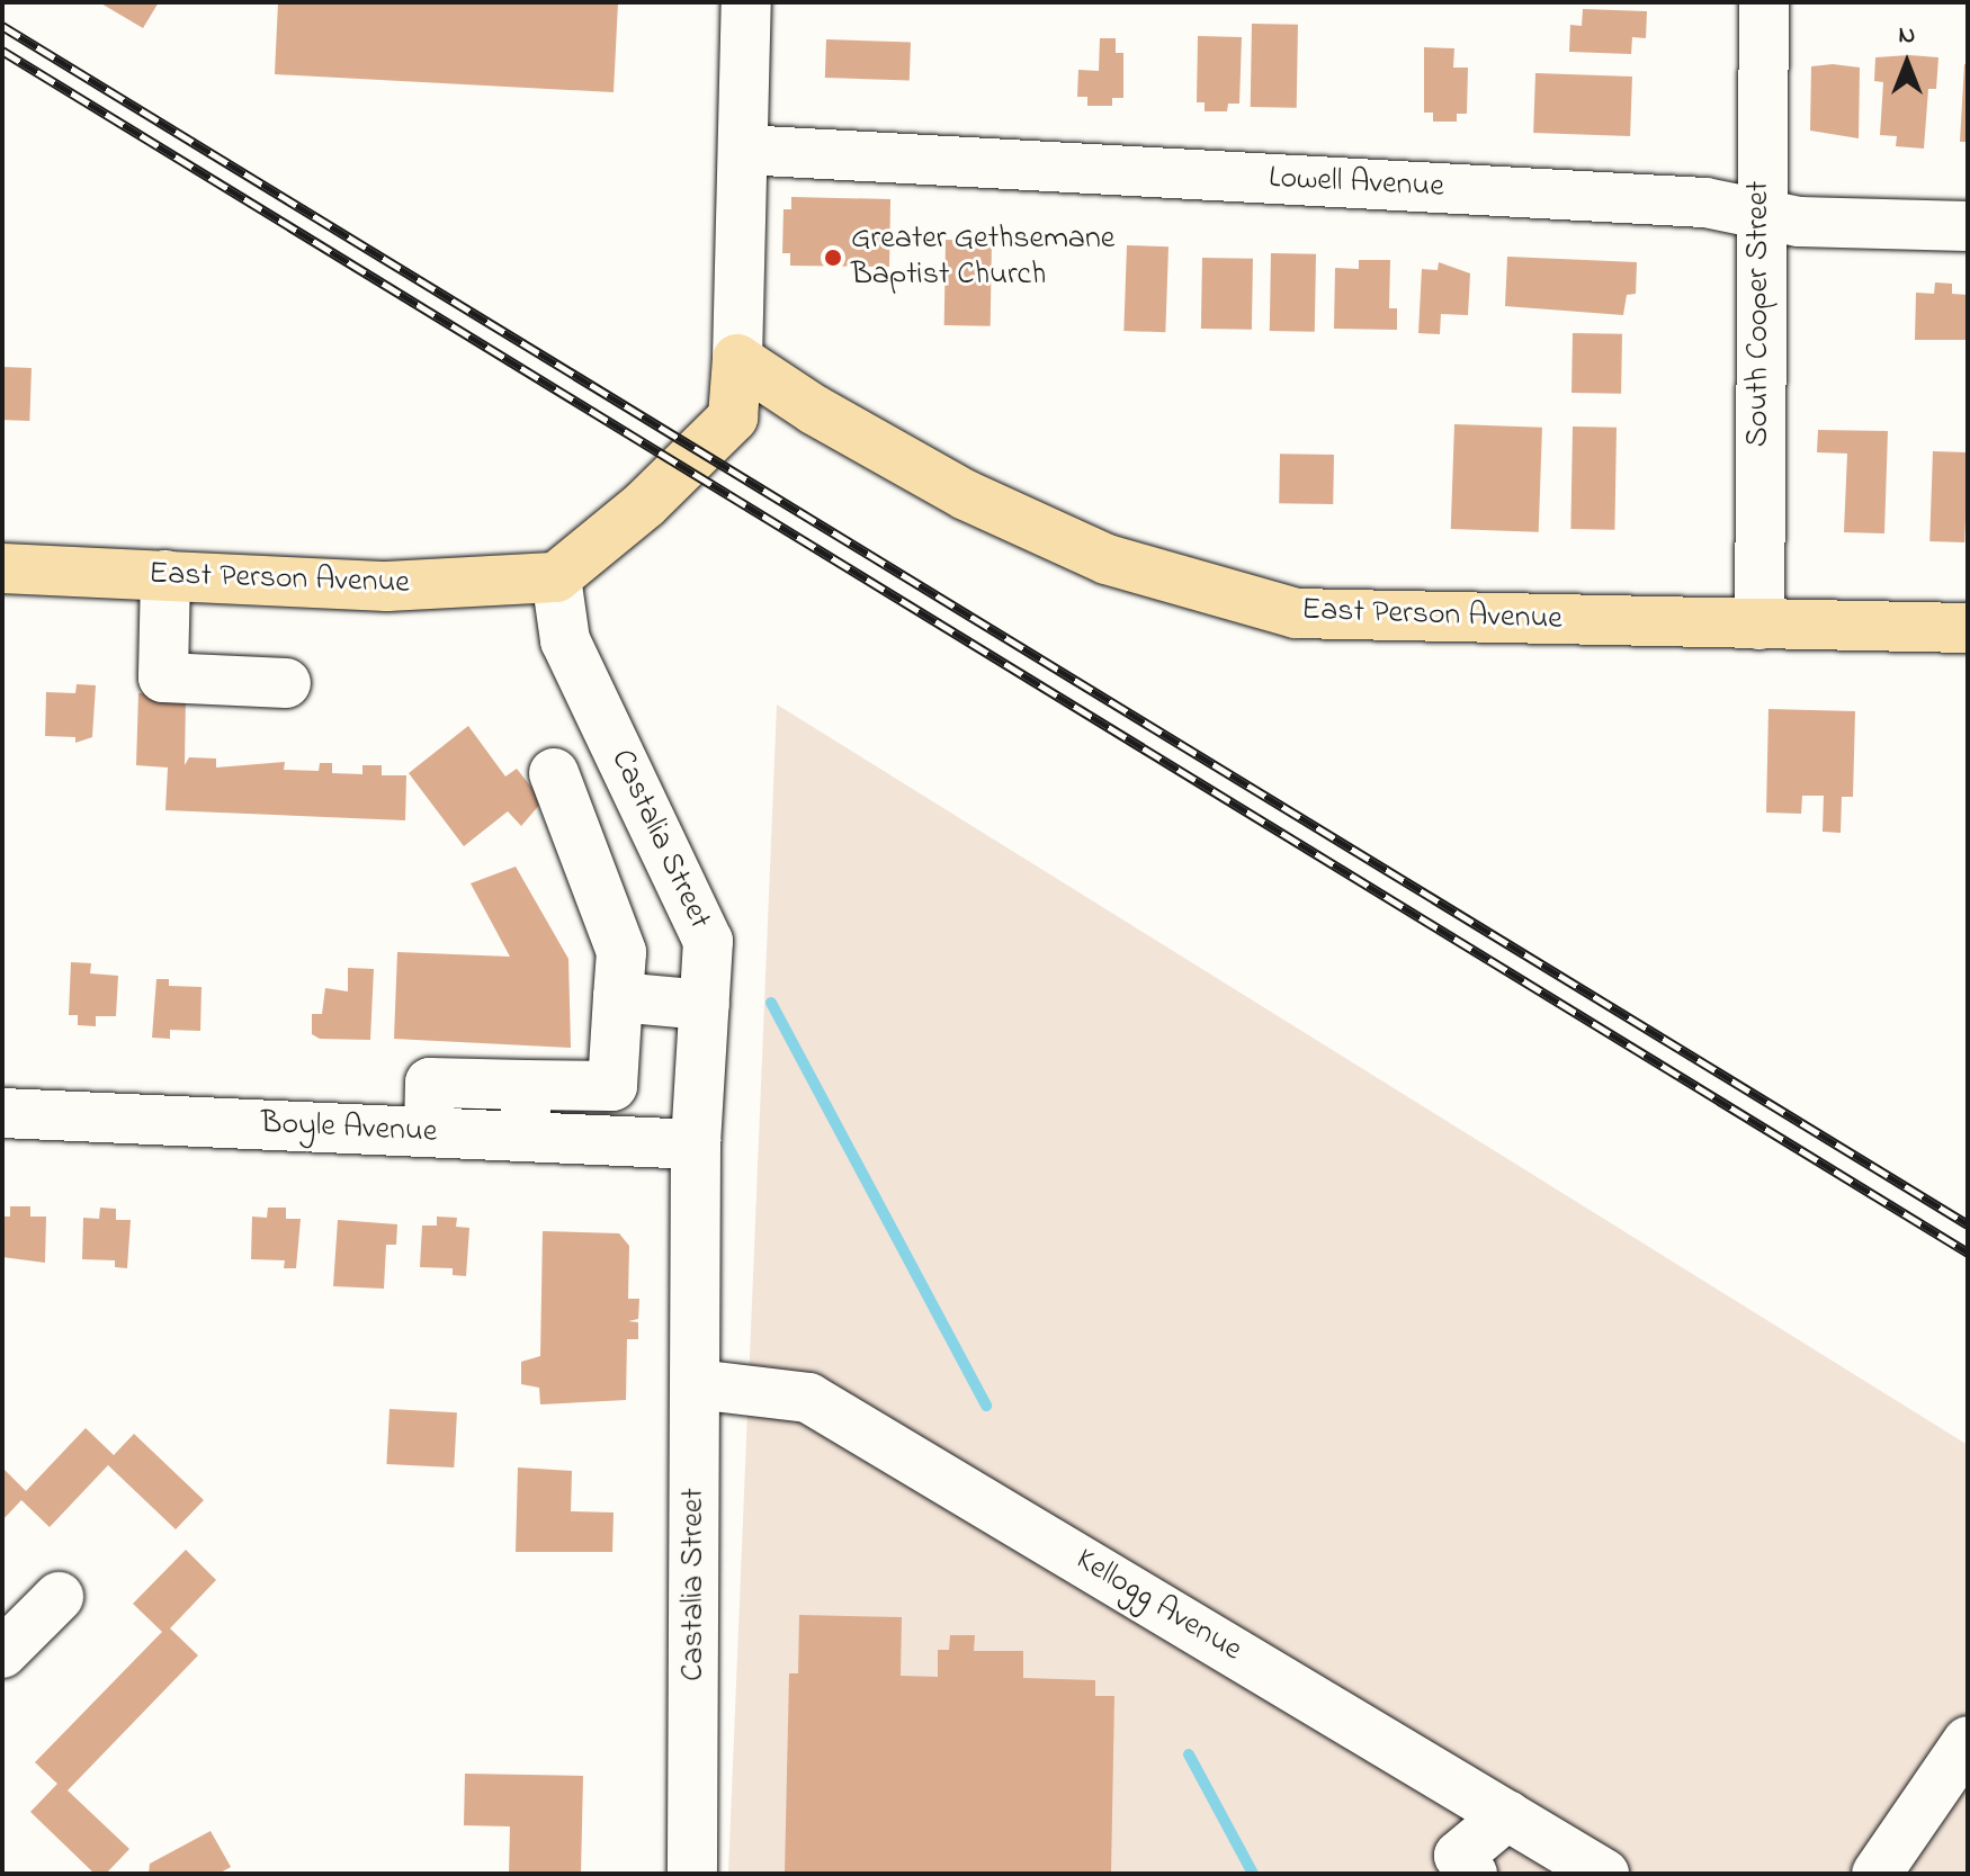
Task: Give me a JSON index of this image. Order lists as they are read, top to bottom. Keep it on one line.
{"streets":{"main road":["East Person Avenue"],"street":["Lowell Avenue","South Cooper Street","Castalia Street","Boyle Avenue","Kellogg Avenue"]},"crossings":[["Lowell Avenue","South Cooper Street"],["South Cooper Street","East Person Avenue"],["East Person Avenue","Castalia Street"],["Castalia Street","Boyle Avenue"],["Castalia Street","Kellogg Avenue"]],"places":["Greater Gethsemane Baptist Church"],"north":"top"}
